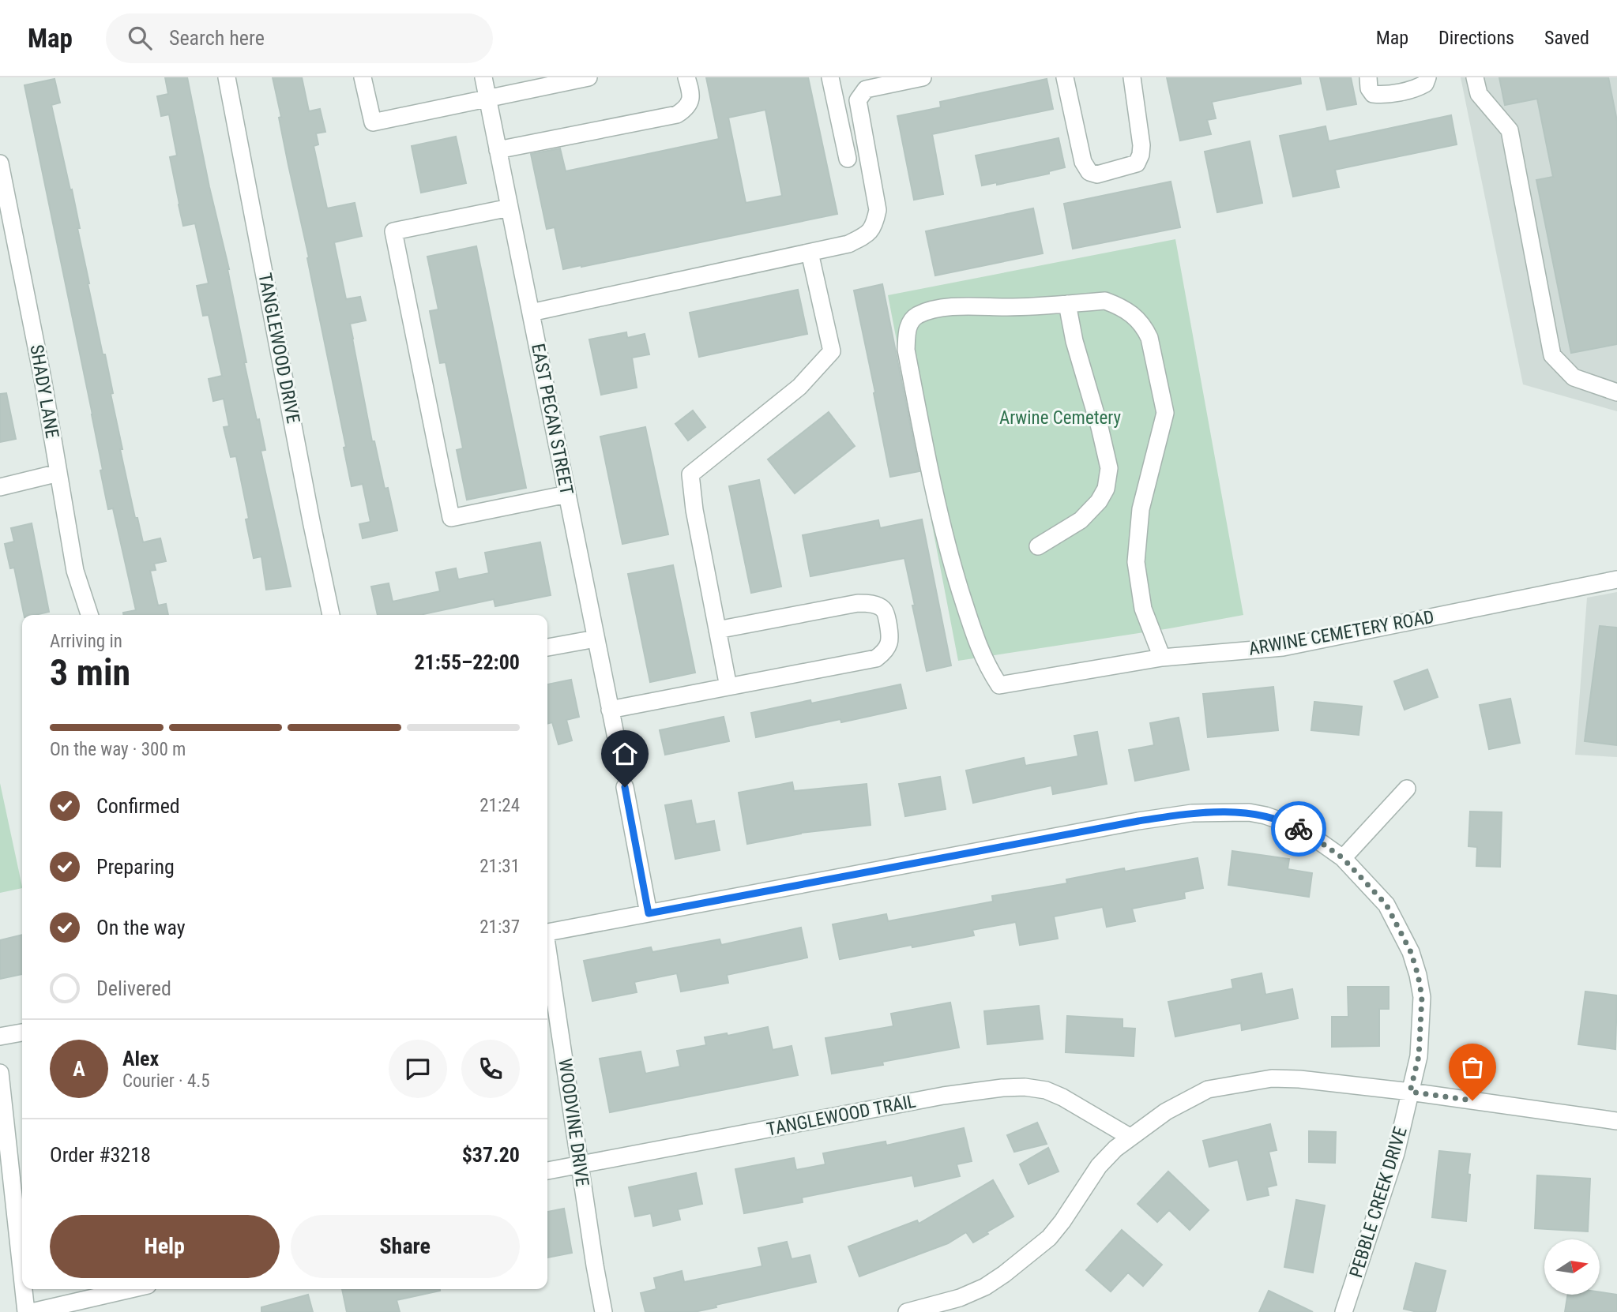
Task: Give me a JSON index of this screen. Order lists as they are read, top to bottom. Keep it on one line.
{"streets":{"street":["TANGLEWOOD DRIVE","SHADY LANE","EAST PECAN STREET","ARWINE CEMETERY ROAD","TANGLEWOOD TRAIL","WOODVINE DRIVE","PEBBLE CREEK DRIVE"]},"crossings":[["TANGLEWOOD TRAIL","WOODVINE DRIVE"]],"parks":["Arwine Cemetery"],"north":"right","page":{"header":"Map","search":"Search here","nav":["Map","Directions","Saved"],"heading":["3 min","Arriving in","21:55–22:00"],"panel":["Alex","Courier · 4.5","Order #3218","$37.20"],"bar":"On the way · 300 m","list":[["Confirmed","21:24"],["Preparing","21:31"],["On the way","21:37"],"Delivered"],"round":"A","buttons":["Help","Share"]}}
